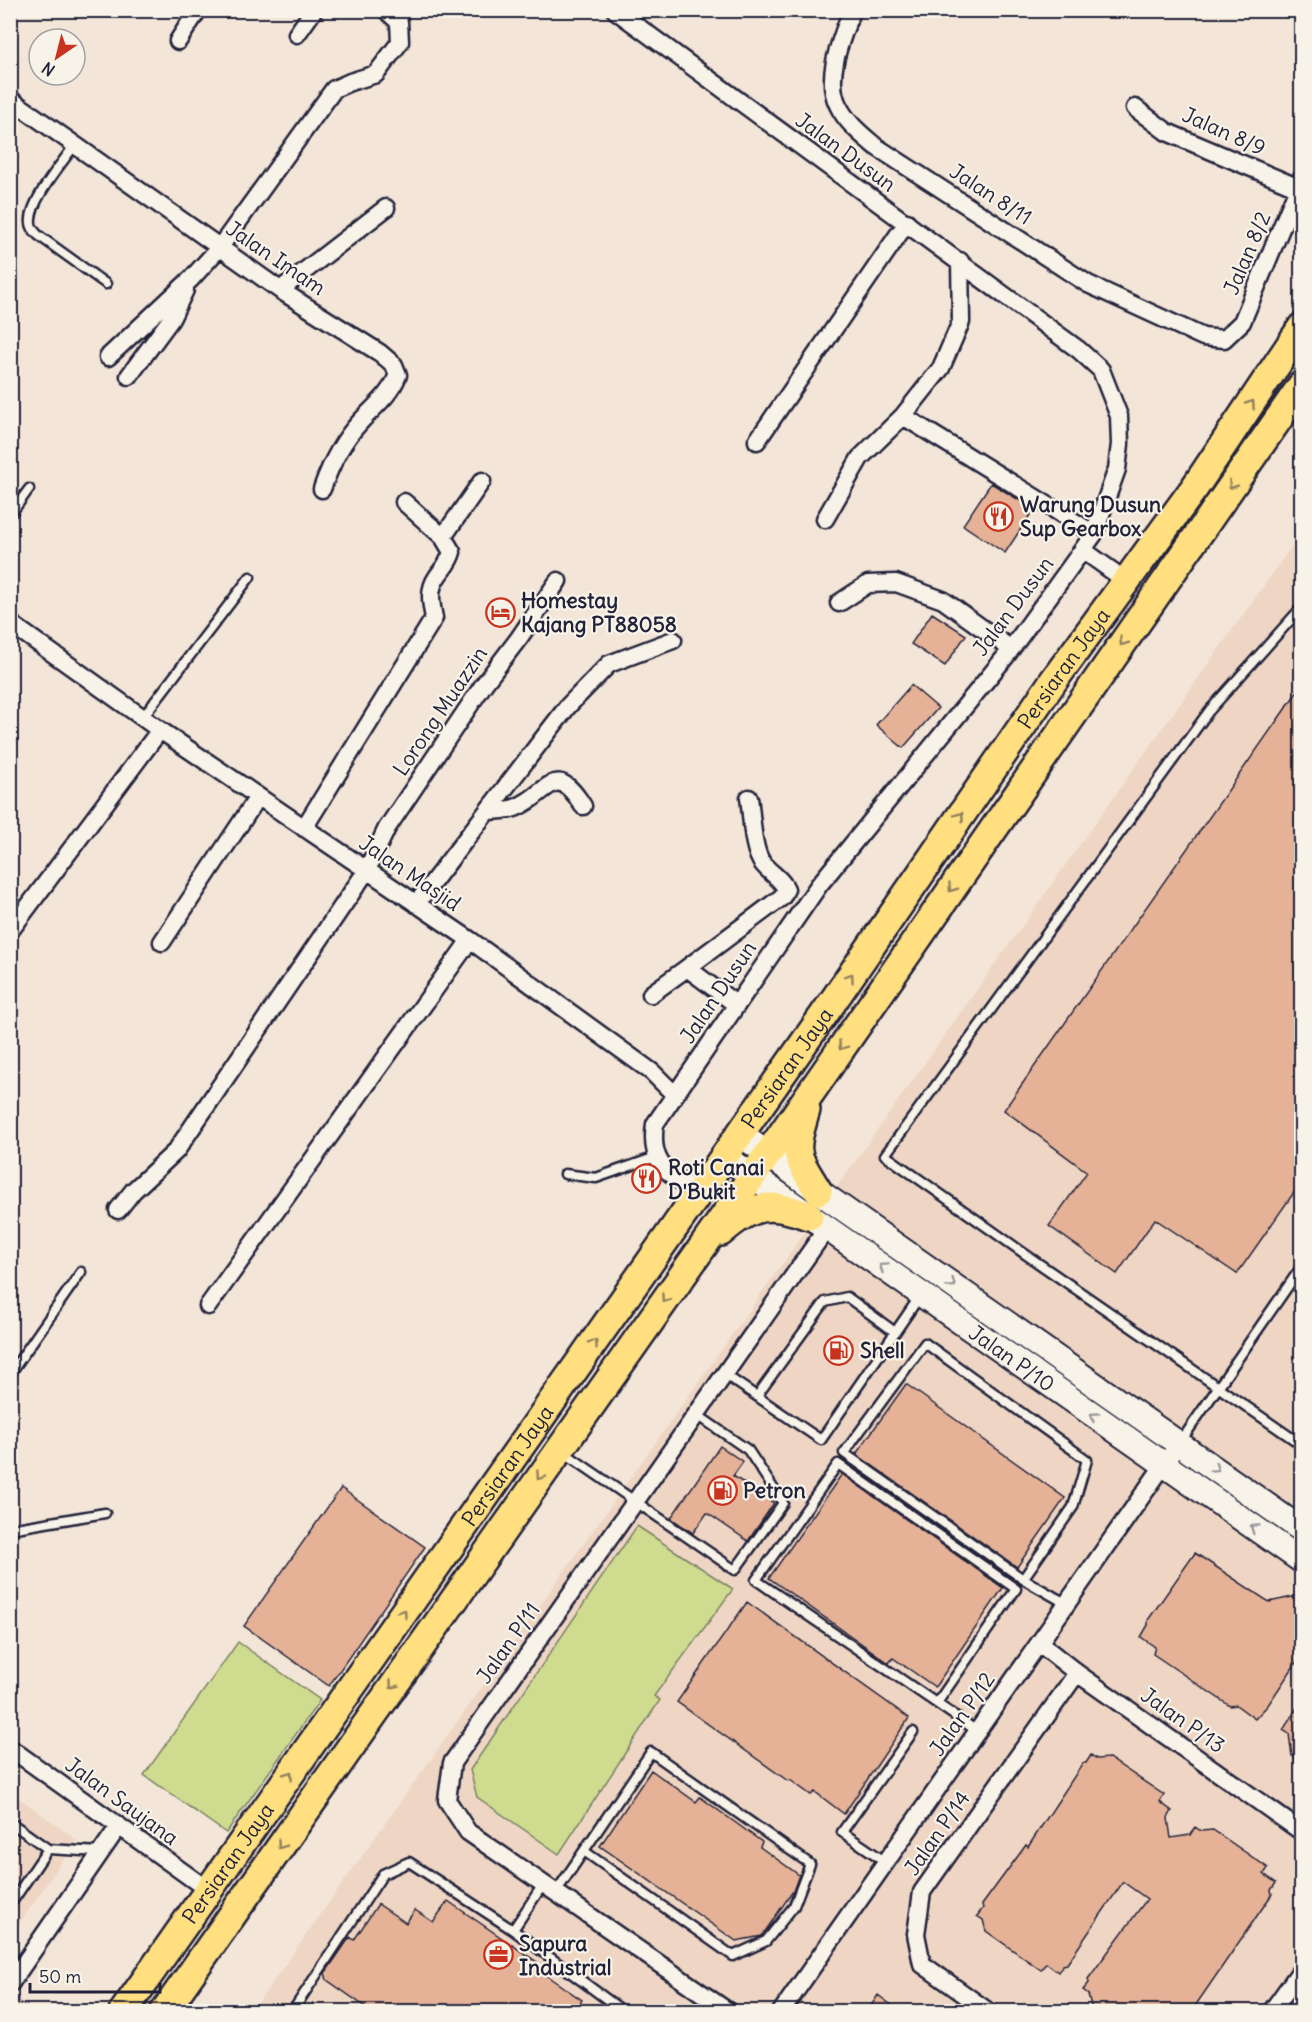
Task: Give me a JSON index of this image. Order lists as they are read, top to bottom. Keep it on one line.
{"streets":{"main road":["Persiaran Jaya"],"street":["Jalan 8/9","Jalan Dusun","Jalan 8/11","Jalan 8/2","Jalan Imam","Lorong Muazzin","Jalan Masjid","Jalan P/10","Jalan P/11","Jalan P/12","Jalan P/13","Jalan Saujana","Jalan P/14"]},"crossings":[["Jalan 8/9","Jalan 8/2"],["Jalan Dusun","Jalan Masjid"],["Jalan 8/11","Jalan 8/2"],["Persiaran Jaya","Jalan P/10"],["Persiaran Jaya","Jalan Saujana"],["Lorong Muazzin","Jalan Masjid"],["Jalan P/10","Jalan P/11"],["Jalan P/10","Jalan P/12"],["Jalan P/12","Jalan P/13"],["Jalan P/13","Jalan P/14"]],"places":{"restaurant":["Warung Dusun Sup Gearbox","Roti Canai D'Bukit"],"hotel":["Homestay Kajang PT88058"],"fuel station":["Shell","Petron"],"office":["Sapura Industrial"]},"scale_bar":"50 m","north":"bottom left"}
